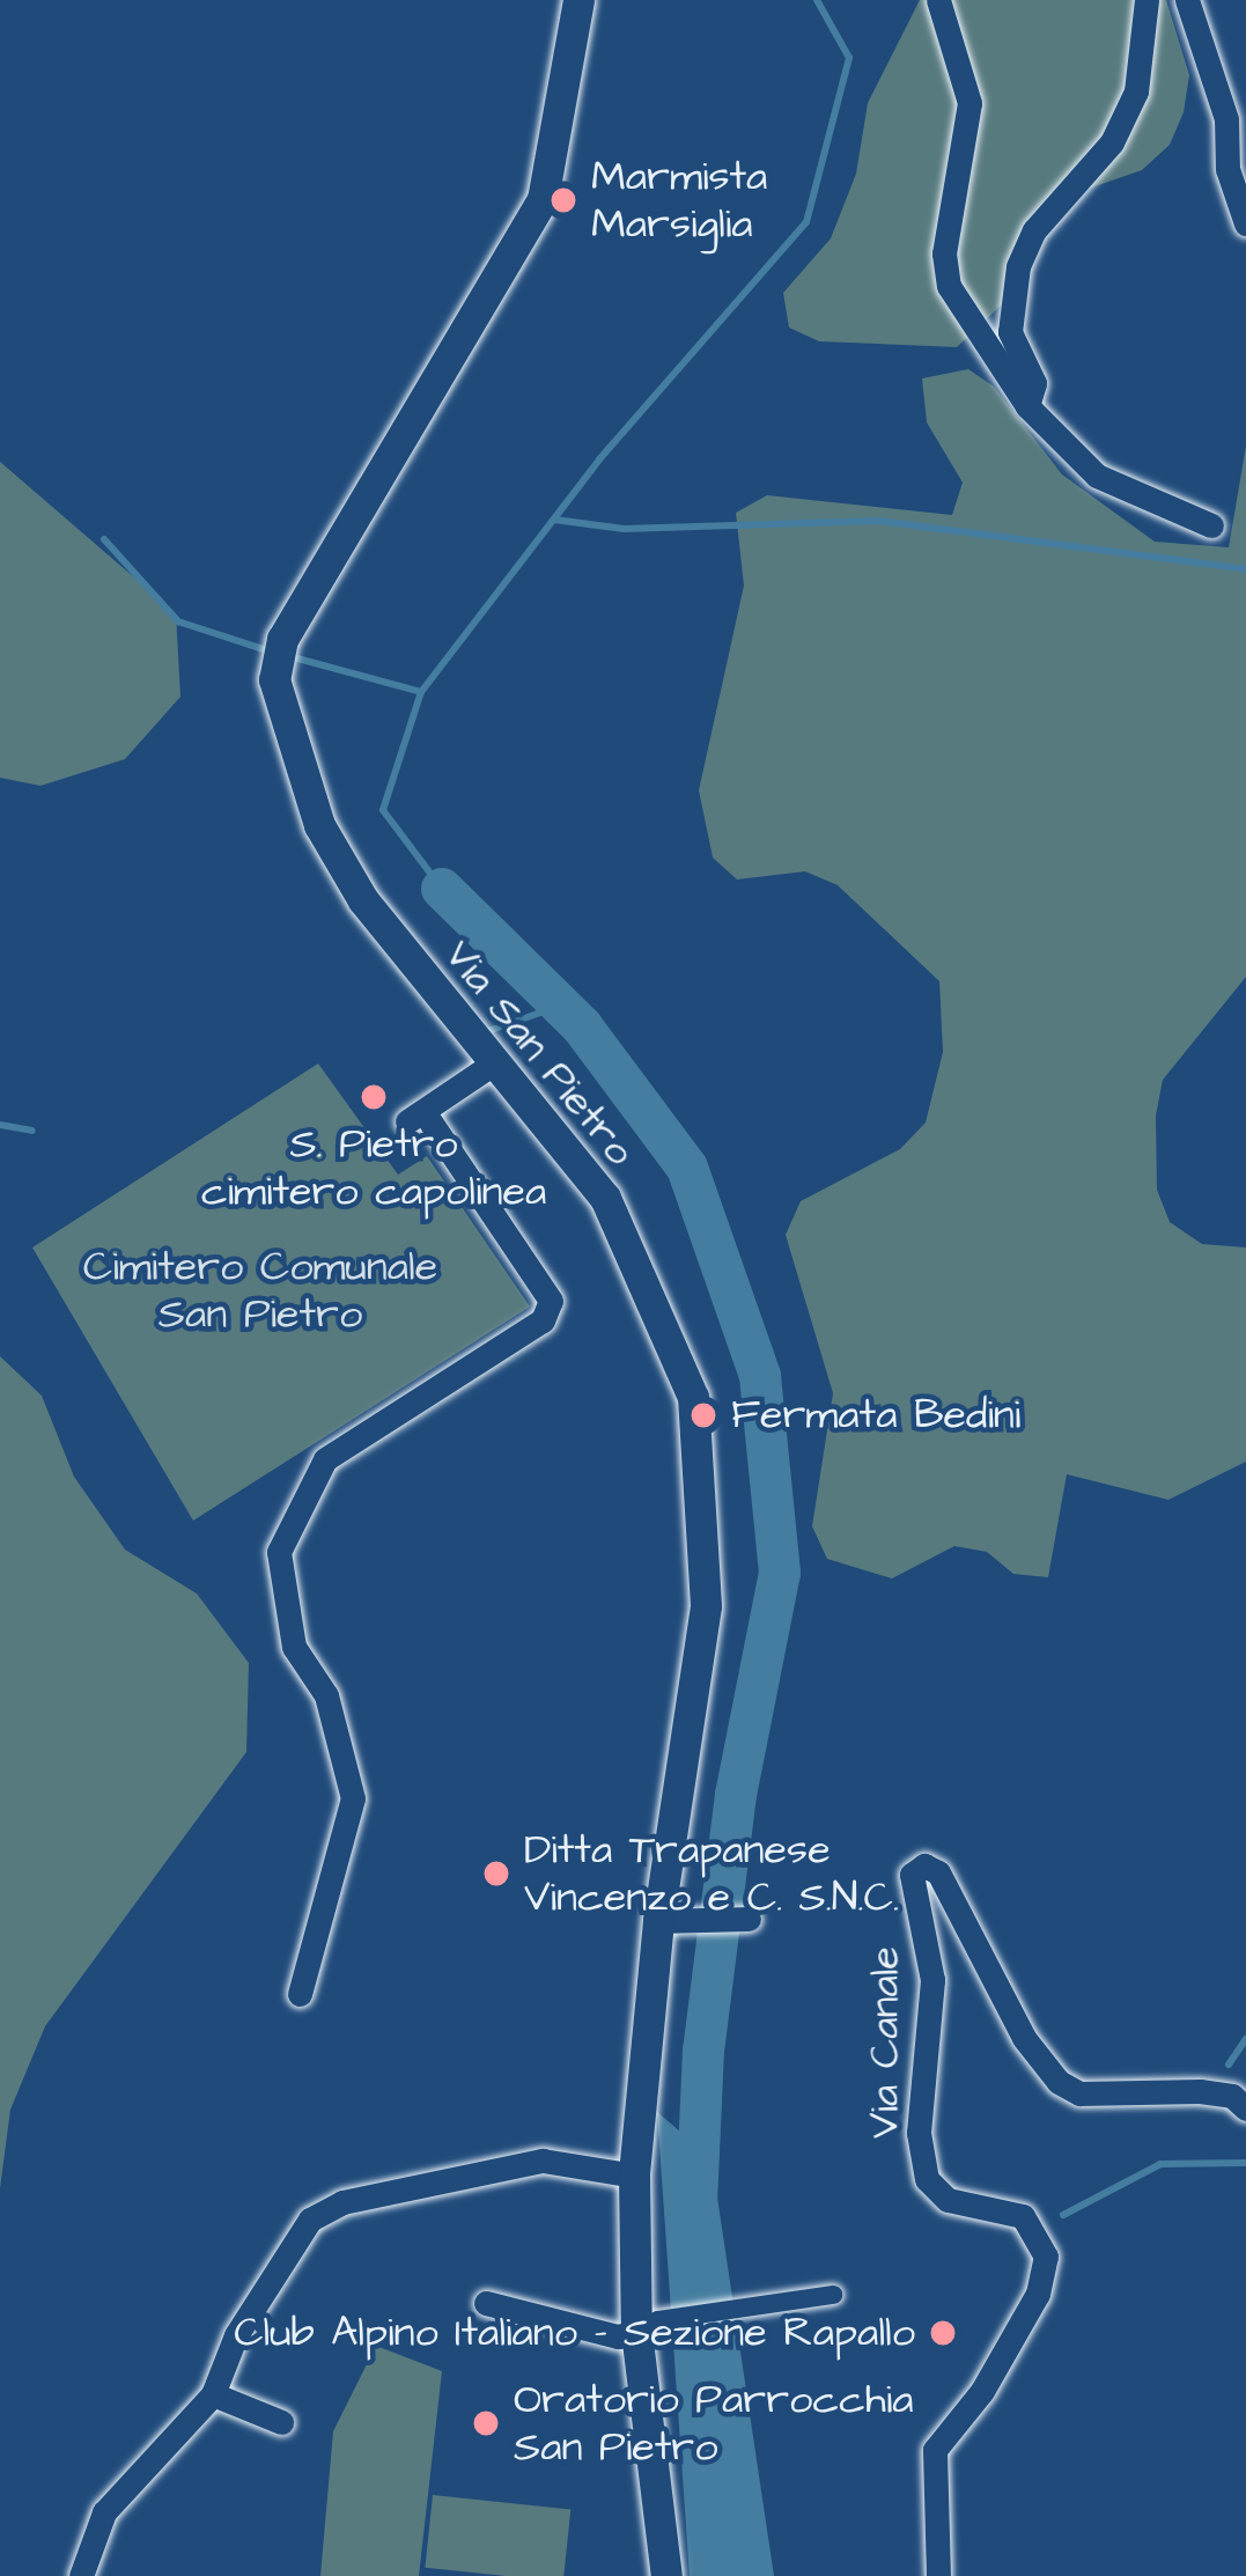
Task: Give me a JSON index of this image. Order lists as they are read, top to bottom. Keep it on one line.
{"streets":{"street":["Via San Pietro","Via Canale"]},"parks":["Cimitero Comunale San Pietro"],"places":["Marmista Marsiglia","S. Pietro cimitero capolinea","Fermata Bedini","Ditta Trapanese Vincenzo e C. S.N.C.","Club Alpino Italiano - Sezione Rapallo","Oratorio Parrocchia San Pietro"]}
